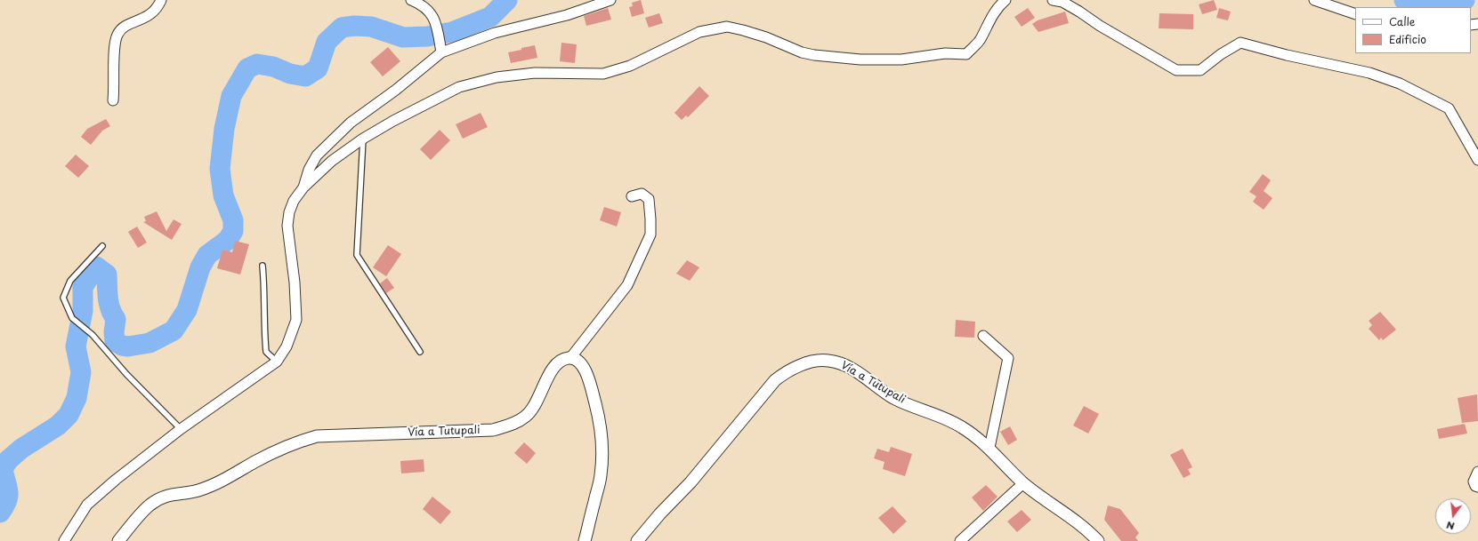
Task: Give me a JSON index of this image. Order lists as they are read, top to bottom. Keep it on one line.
{"streets":{"street":["Vía a Tutupali"]},"legend":["Calle","Edificio"],"north":"bottom"}
